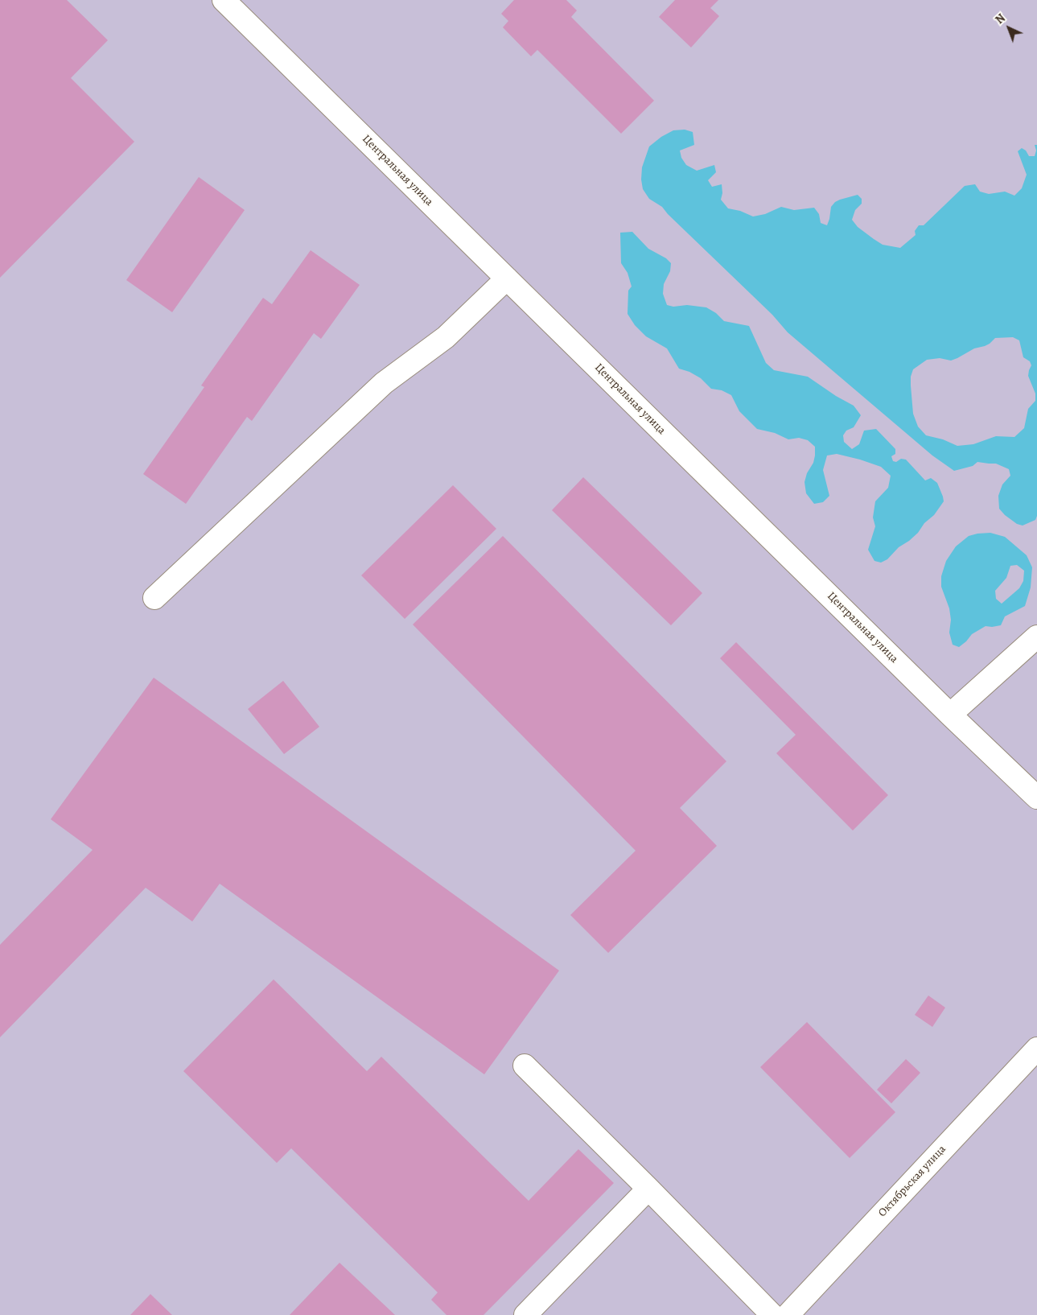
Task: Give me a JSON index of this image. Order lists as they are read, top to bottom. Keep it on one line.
{"streets":{"street":["Центральная улица","Октябрьская улица"]},"north":"top left"}
